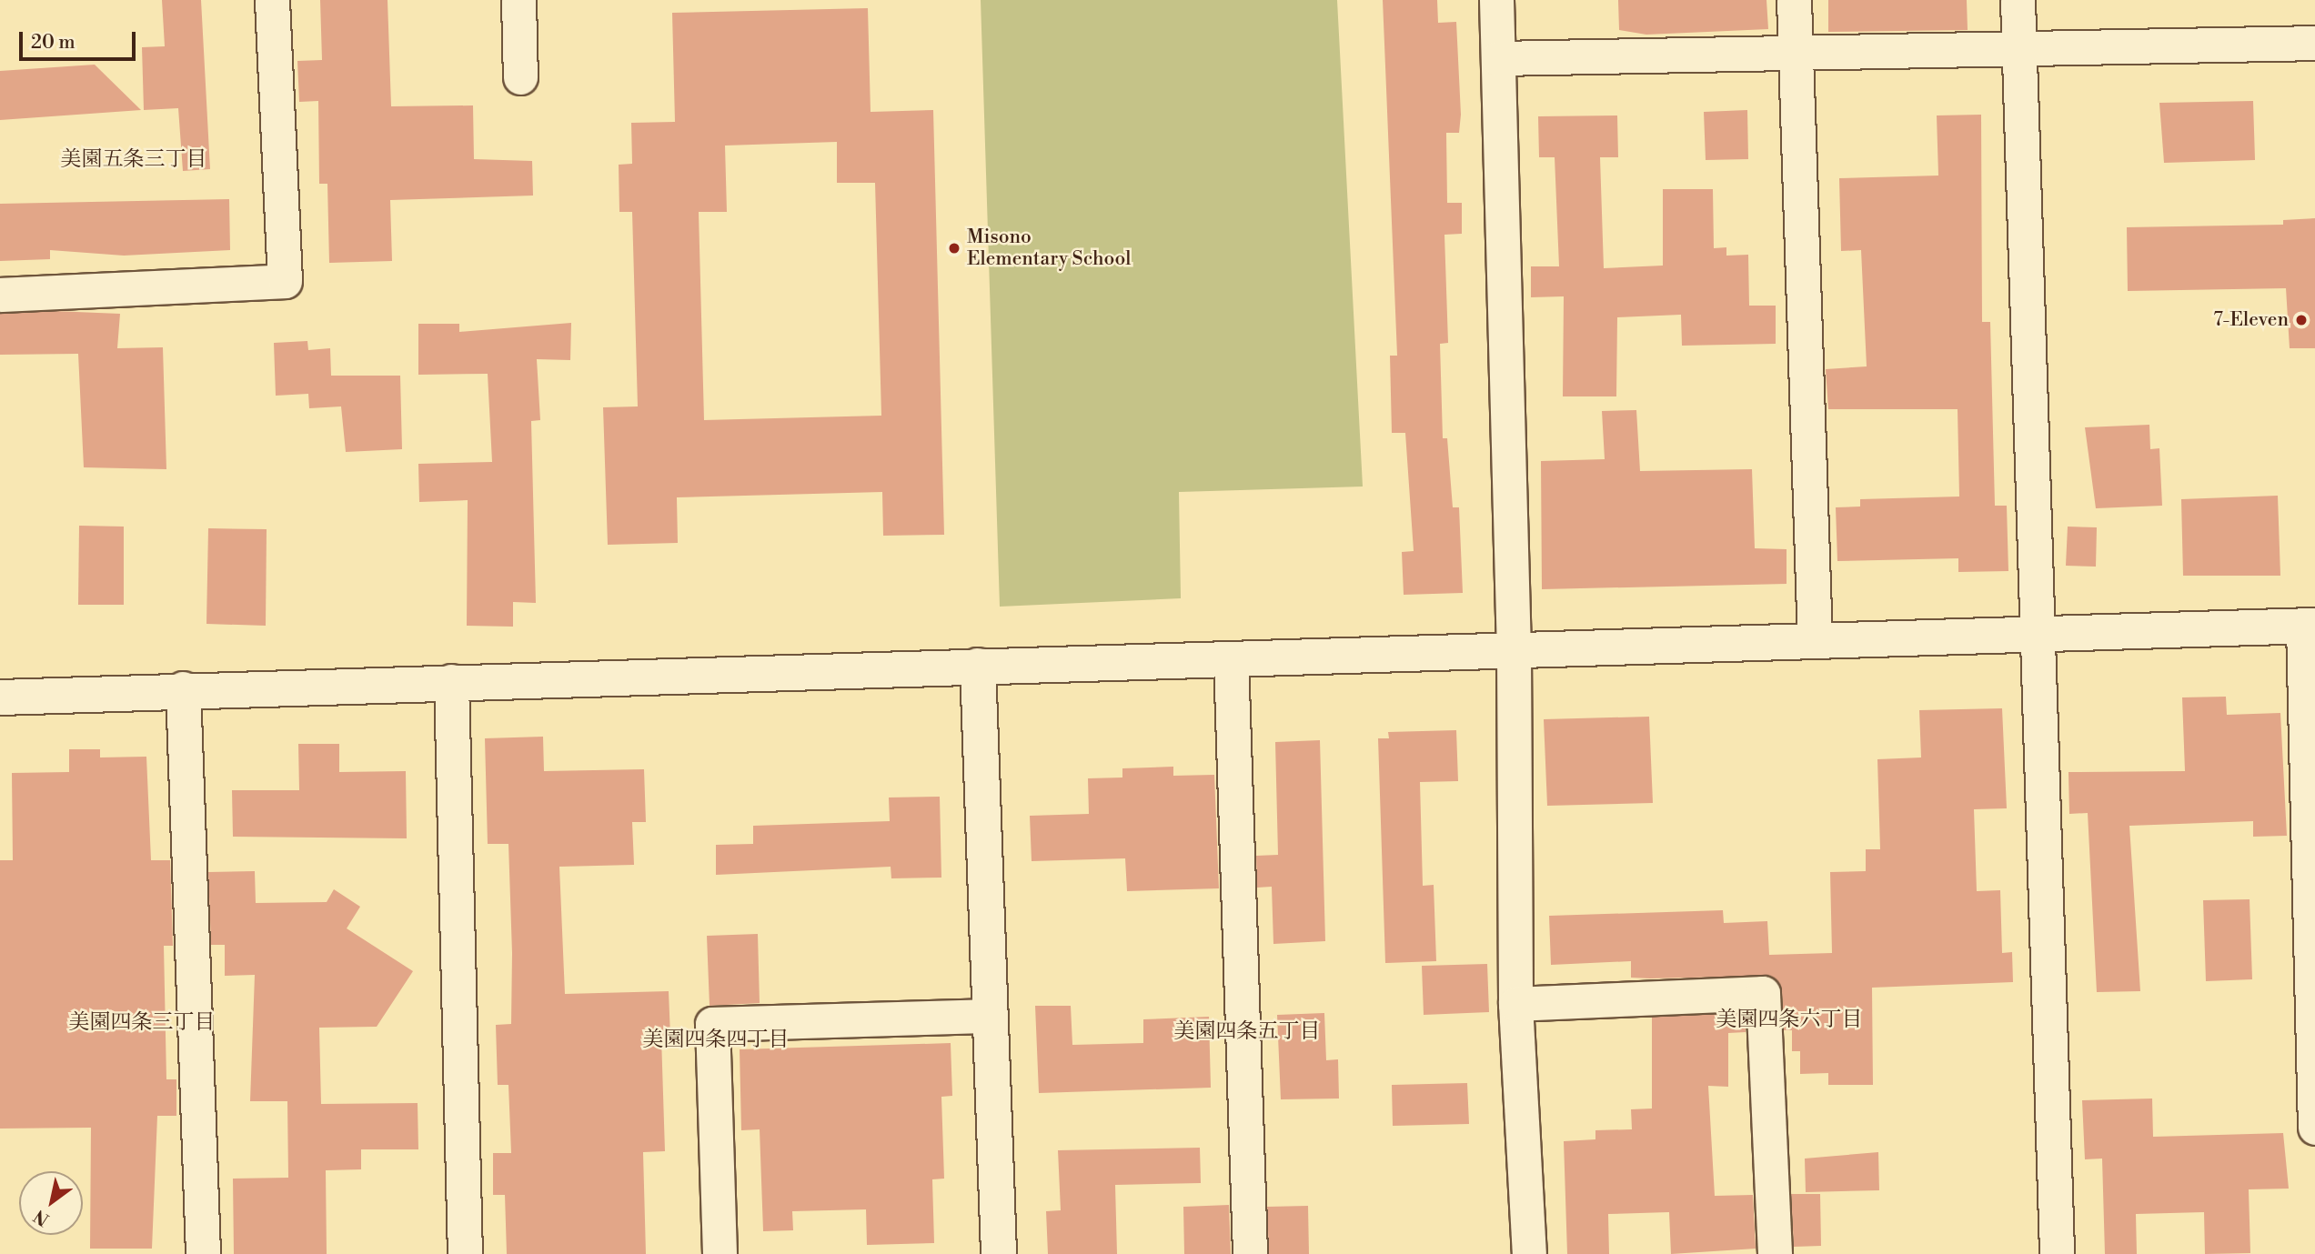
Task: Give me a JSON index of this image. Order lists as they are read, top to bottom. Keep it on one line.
{"districts":["美園五条三丁目","美園四条六丁目","美園四条三丁目","美園四条五丁目","美園四条四丁目"],"places":["Misono Elementary School","7-Eleven"],"scale_bar":"20 m","north":"bottom left"}
